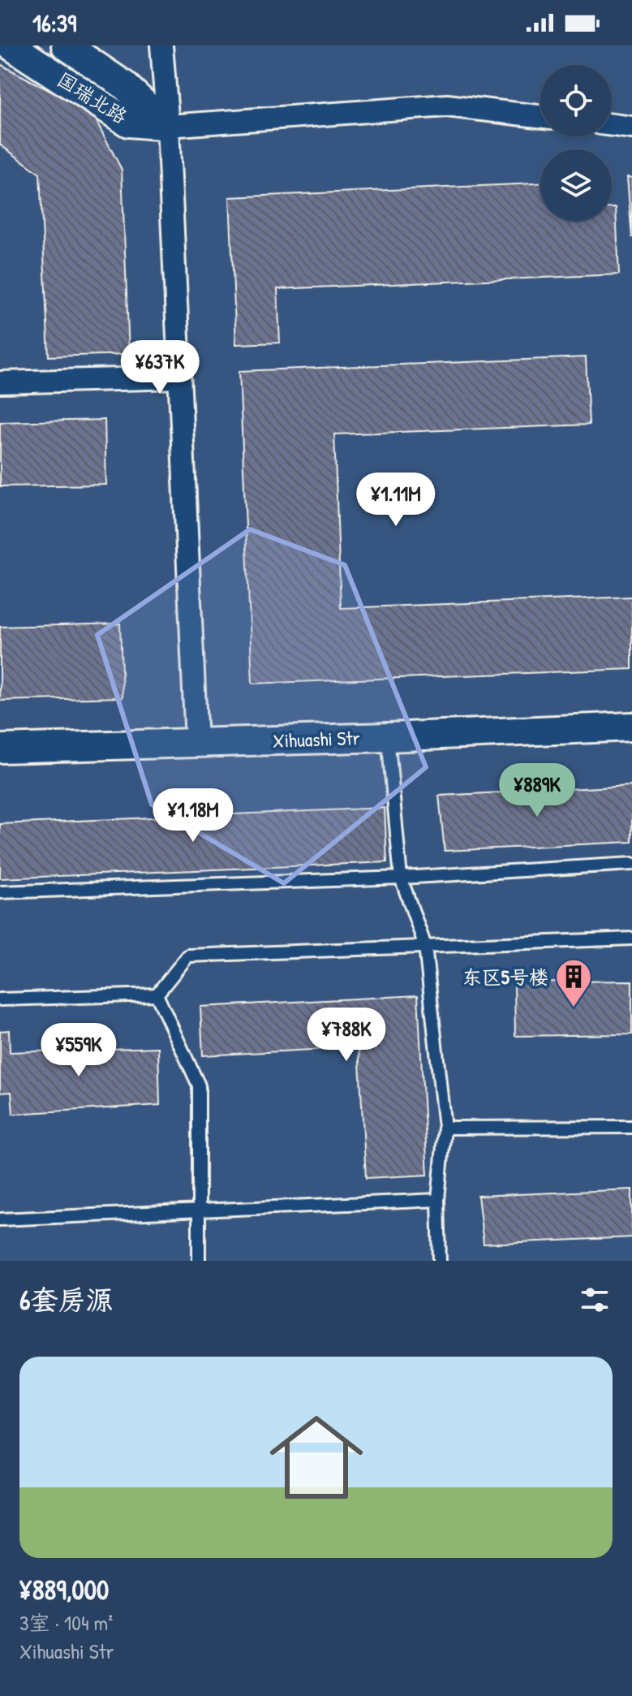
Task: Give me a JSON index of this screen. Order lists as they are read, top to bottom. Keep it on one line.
{"streets":{"street":["国瑞北路","Xihuashi Str"]},"places":{"building":["东区5号楼"]},"page":{"status":"16:39","price":["¥637K","¥1.11M","¥889K","¥1.18M","¥788K","¥559K"],"heading":"6套房源","list":[{"name":"¥889,000","note":"3室 · 104 m² · Xihuashi Str"}]}}
